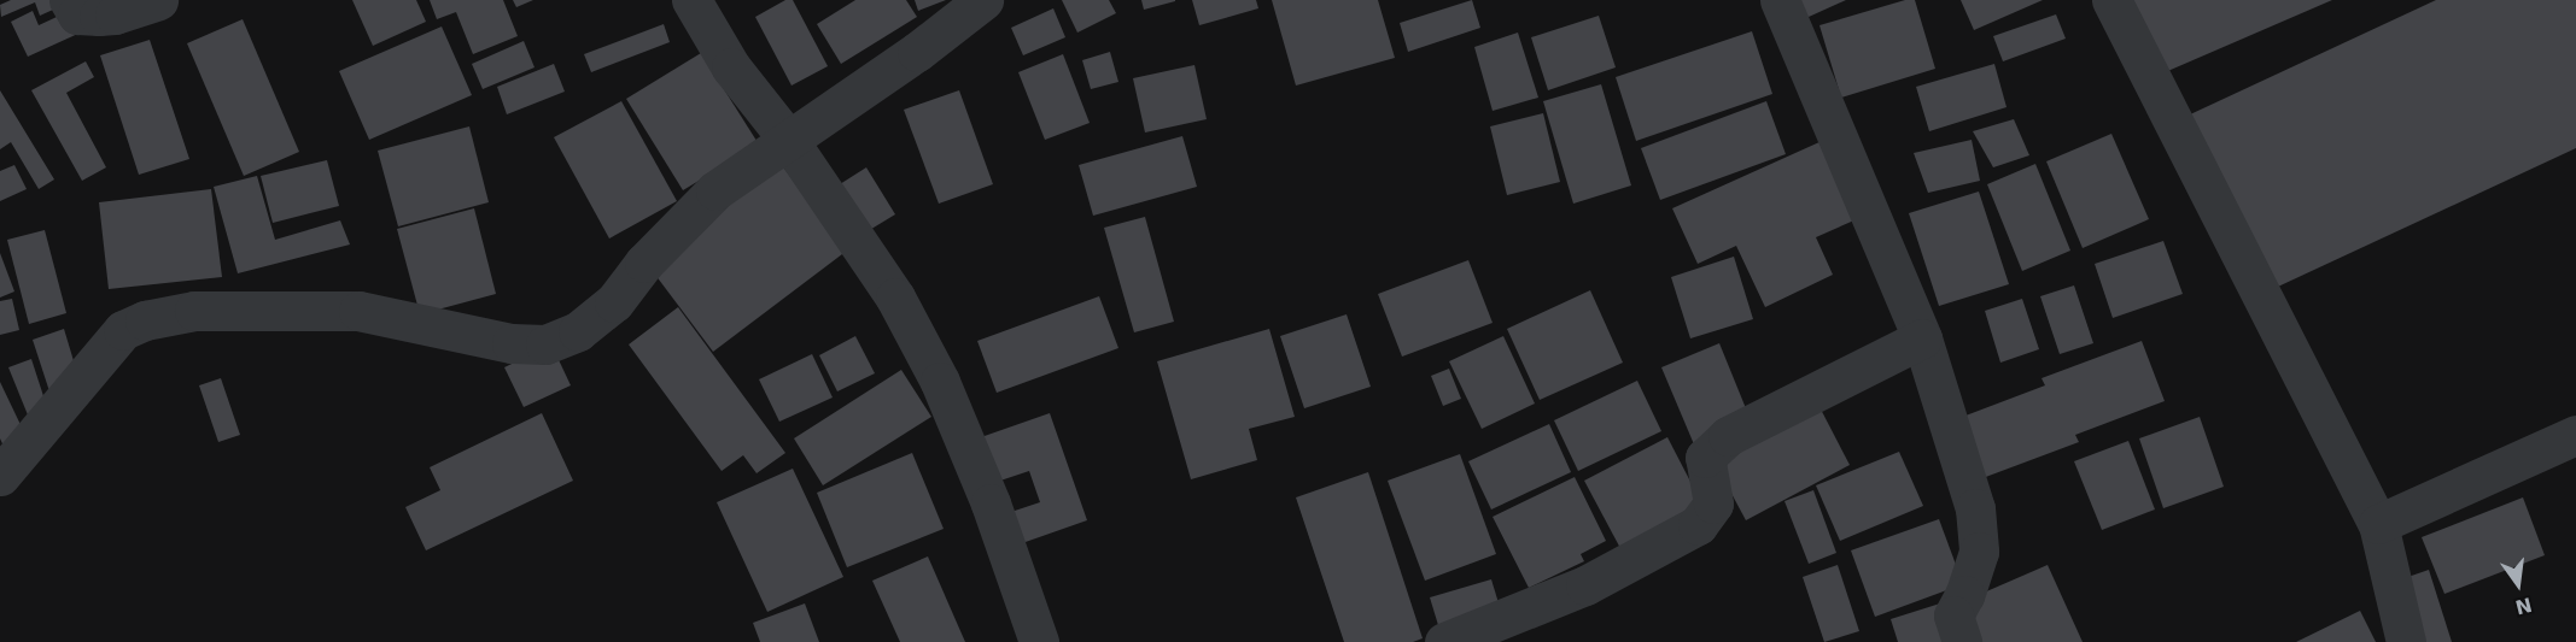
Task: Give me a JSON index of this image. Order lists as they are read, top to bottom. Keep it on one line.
{"north":"bottom"}
